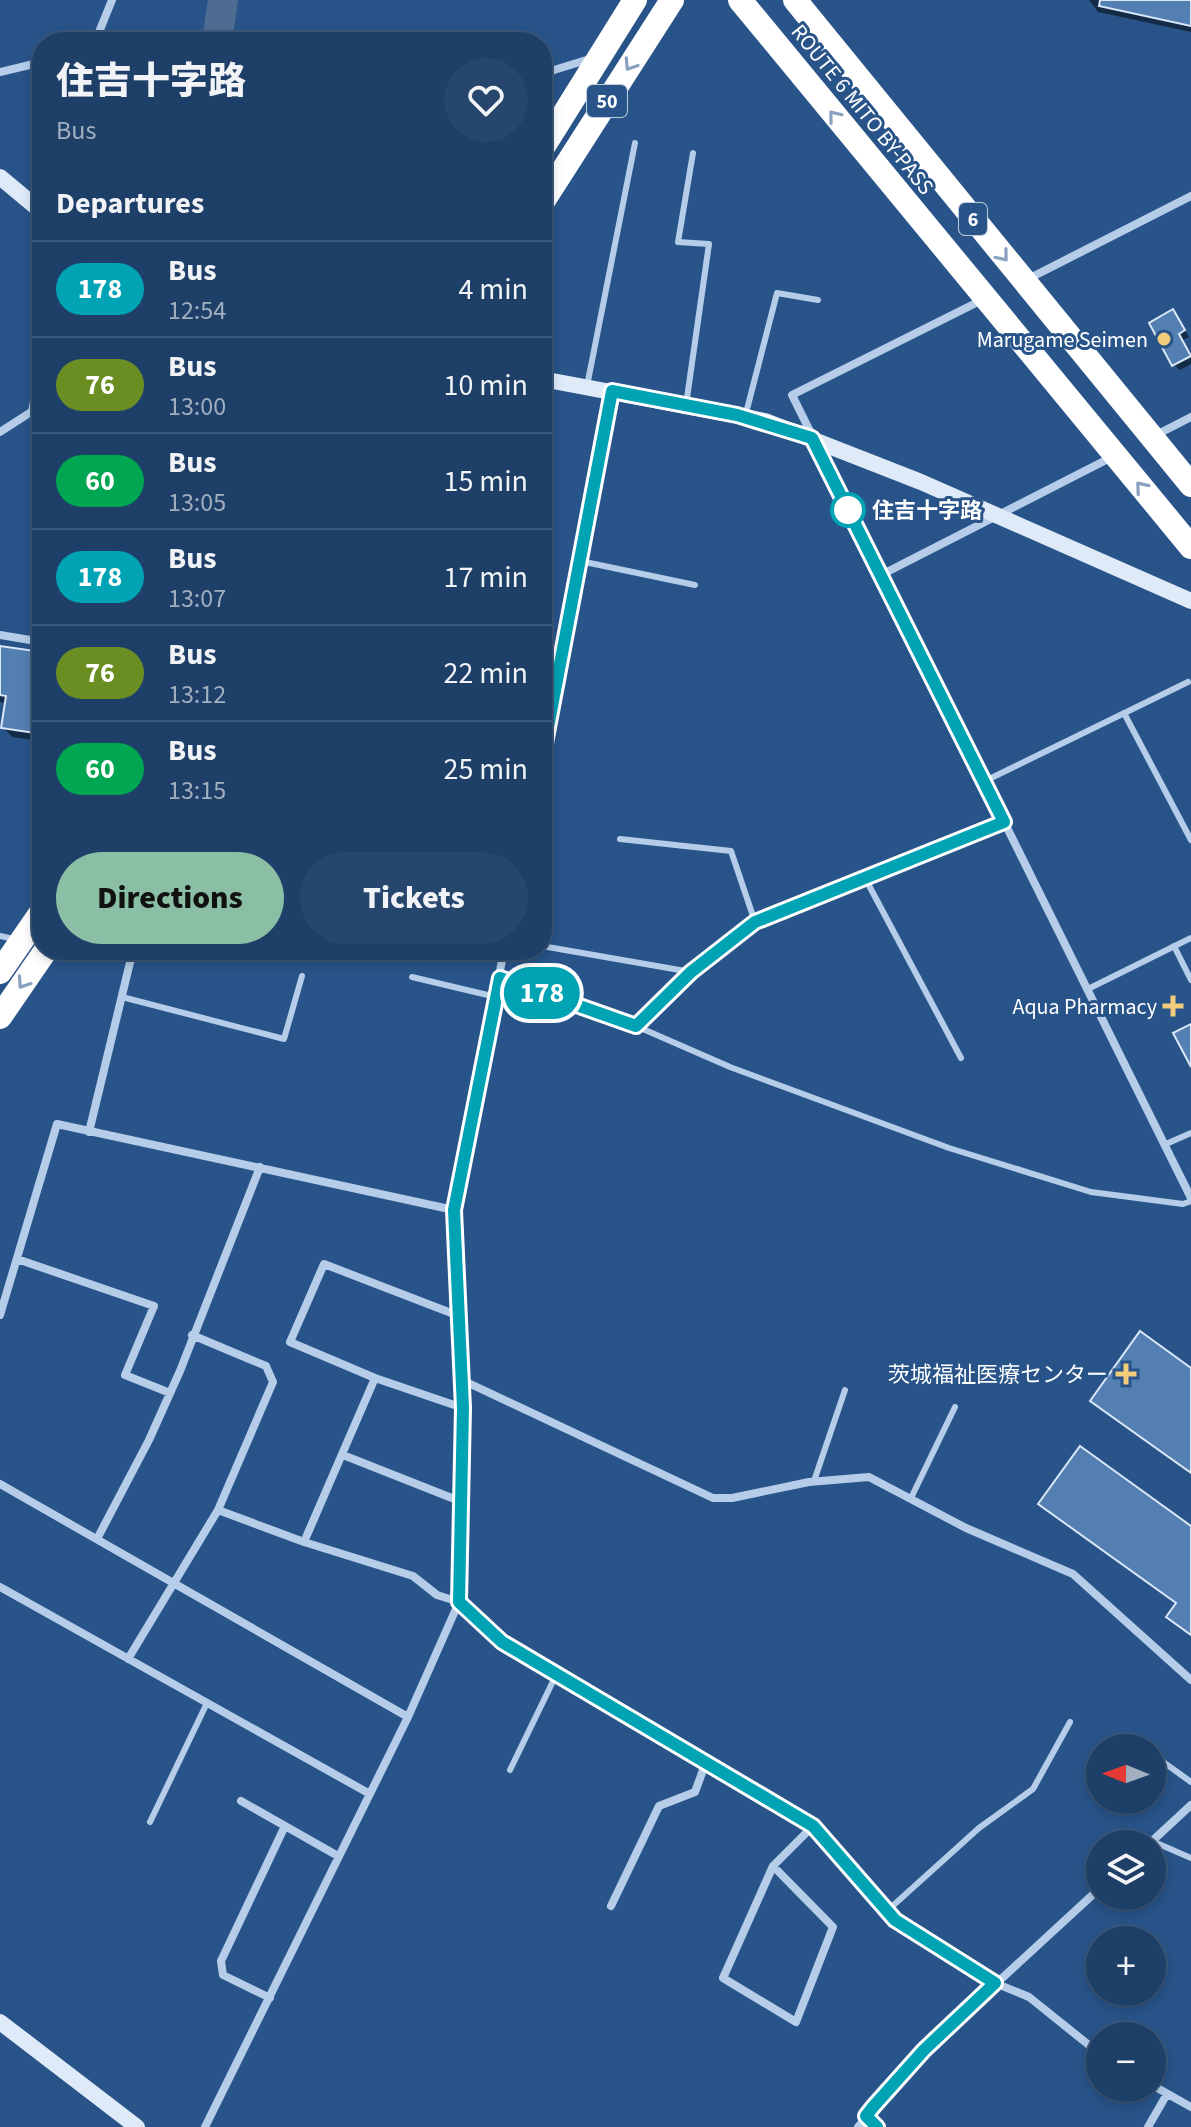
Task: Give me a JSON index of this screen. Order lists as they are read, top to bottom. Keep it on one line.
{"streets":{"highway":["50","ROUTE 6 MITO BY-PASS","6"]},"places":{"other":["Marugame Seimen","住吉十字路"],"health":["Aqua Pharmacy","茨城福祉医療センター"]},"lines":["bus line 178"],"north":"left","page":{"on_map":"178","heading":[["住吉十字路","Bus"],"Departures"],"list":[{"mark":"178","name":"Bus","note":"12:54","value":"4 min"},{"mark":"76","name":"Bus","note":"13:00","value":"10 min"},{"mark":"60","name":"Bus","note":"13:05","value":"15 min"},{"mark":"178","name":"Bus","note":"13:07","value":"17 min"},{"mark":"76","name":"Bus","note":"13:12","value":"22 min"},{"mark":"60","name":"Bus","note":"13:15","value":"25 min"}],"buttons":["Directions","Tickets"],"map_buttons":["+","−"]}}
